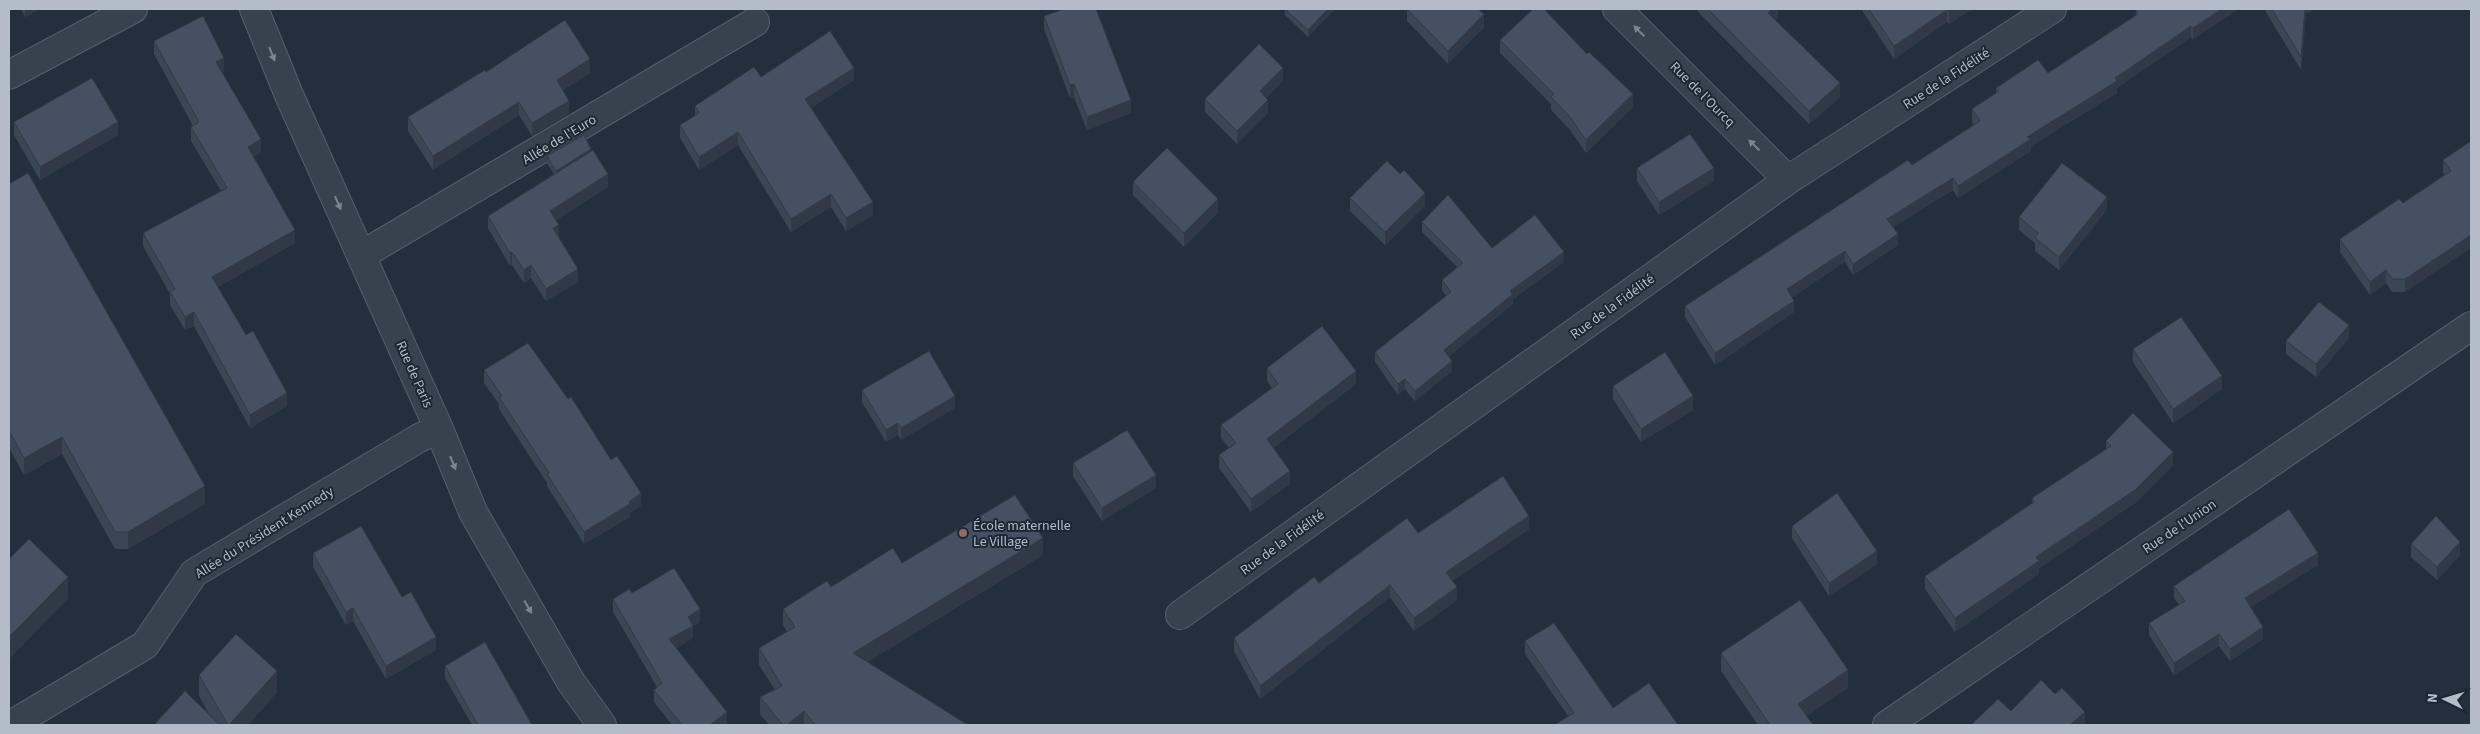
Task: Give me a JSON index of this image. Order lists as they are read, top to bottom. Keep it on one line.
{"streets":{"street":["Rue de la Fidélité","Rue de l'Ourcq","Allée de l'Euro","Rue de Paris","Rue de l'Union","Allée du Président Kennedy"]},"crossings":[["Rue de la Fidélité","Rue de l'Ourcq"],["Allée de l'Euro","Rue de Paris"],["Rue de Paris","Allée du Président Kennedy"]],"one_way":["Rue de l'Ourcq","Rue de Paris"],"places":["École maternelle Le Village"],"north":"left"}
